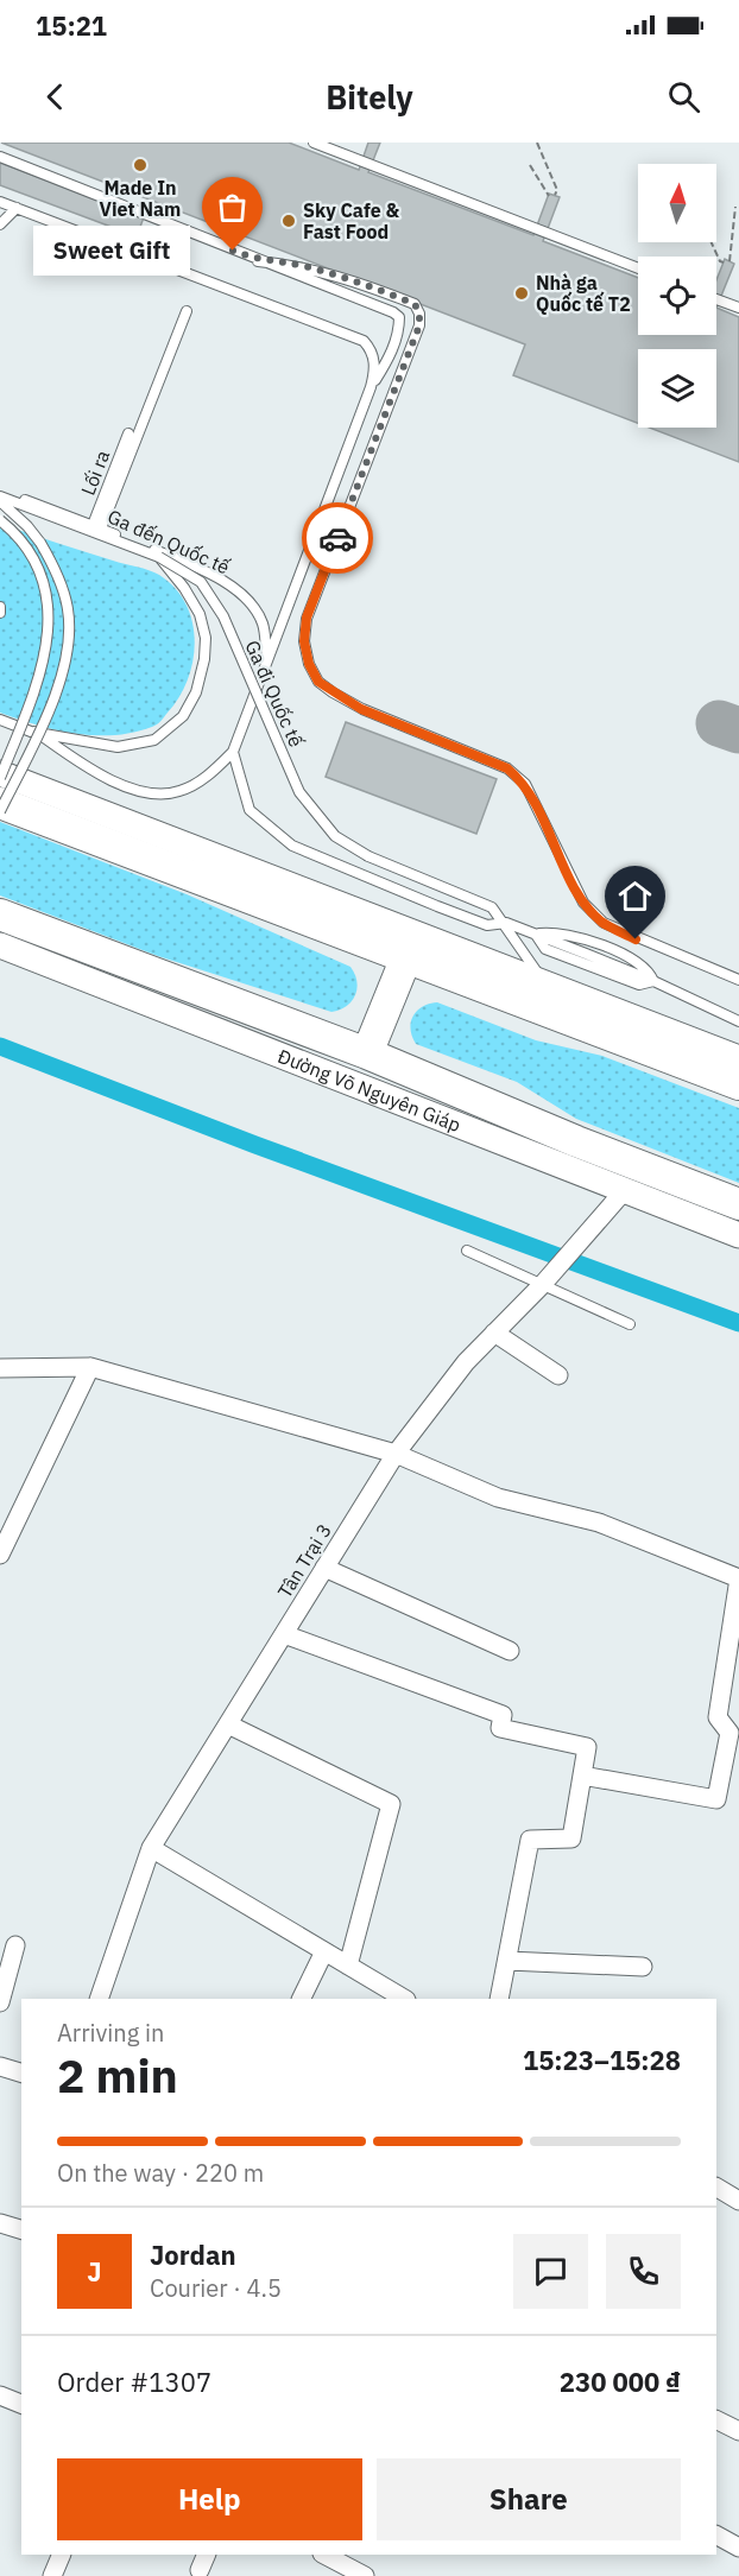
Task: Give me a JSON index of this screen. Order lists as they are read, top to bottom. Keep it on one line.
{"streets":{"highway":["Đường Võ Nguyên Giáp"],"street":["Tân Trại 3"],"lane":["Lối ra","Ga đến Quốc tế","Ga đi Quốc tế"]},"crossings":[["Lối ra","Ga đến Quốc tế"],["Đường Võ Nguyên Giáp","Tân Trại 3"]],"places":["Made In Viet Nam","Sky Cafe & Fast Food","Sweet Gift","Nhà ga Quốc tế T2"],"north":"top","page":{"status":"15:21","header":"Bitely","bubble":"Sweet Gift","heading":["2 min","Arriving in","15:23–15:28"],"panel":["Jordan","Courier · 4.5","Order #1307","230 000 ₫"],"bar":"On the way · 220 m","round":"J","buttons":["Help","Share"]}}
